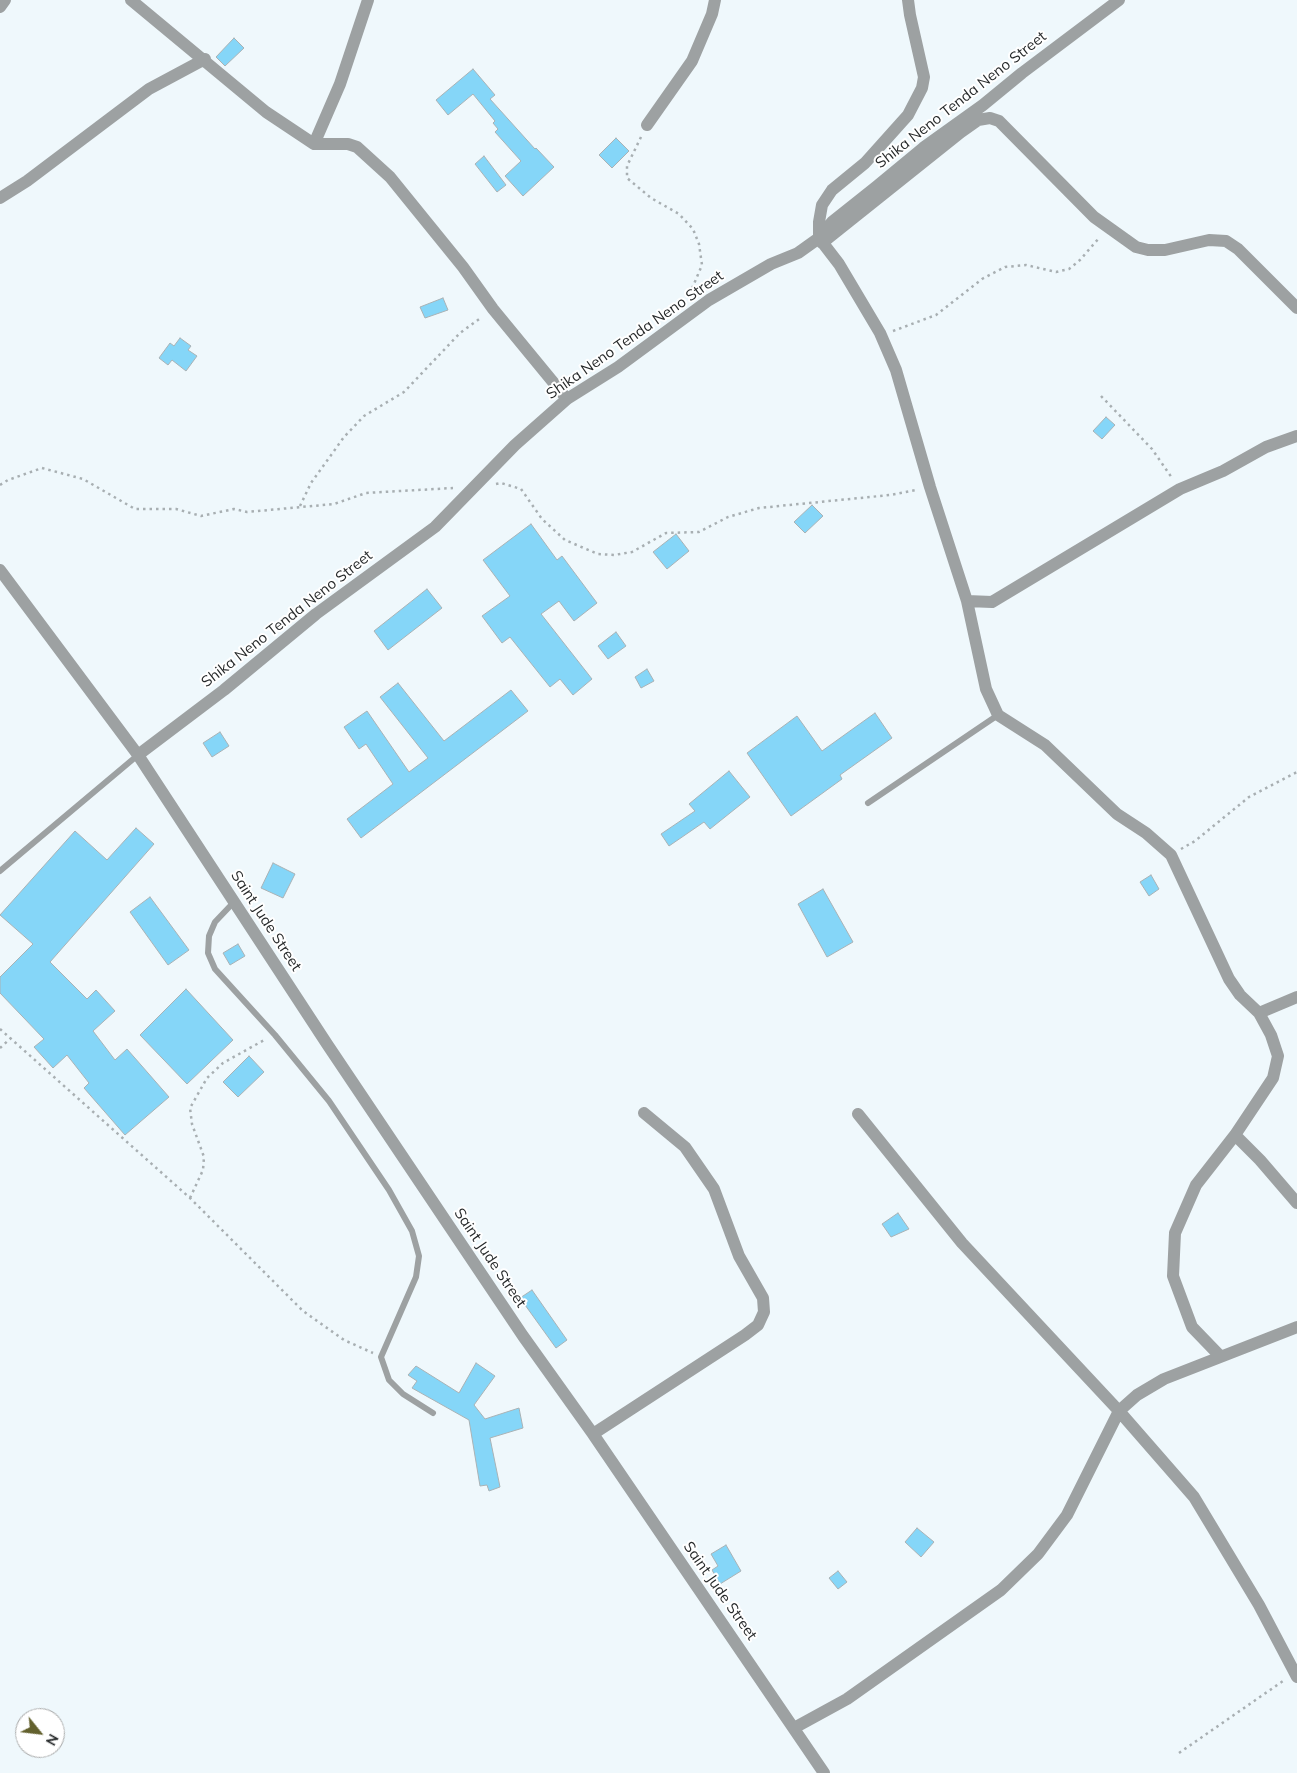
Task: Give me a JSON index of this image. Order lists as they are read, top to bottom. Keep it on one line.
{"streets":{"street":["Shika Neno Tenda Neno Street","Saint Jude Street"]},"crossings":[["Shika Neno Tenda Neno Street","Saint Jude Street"]],"north":"bottom right"}
